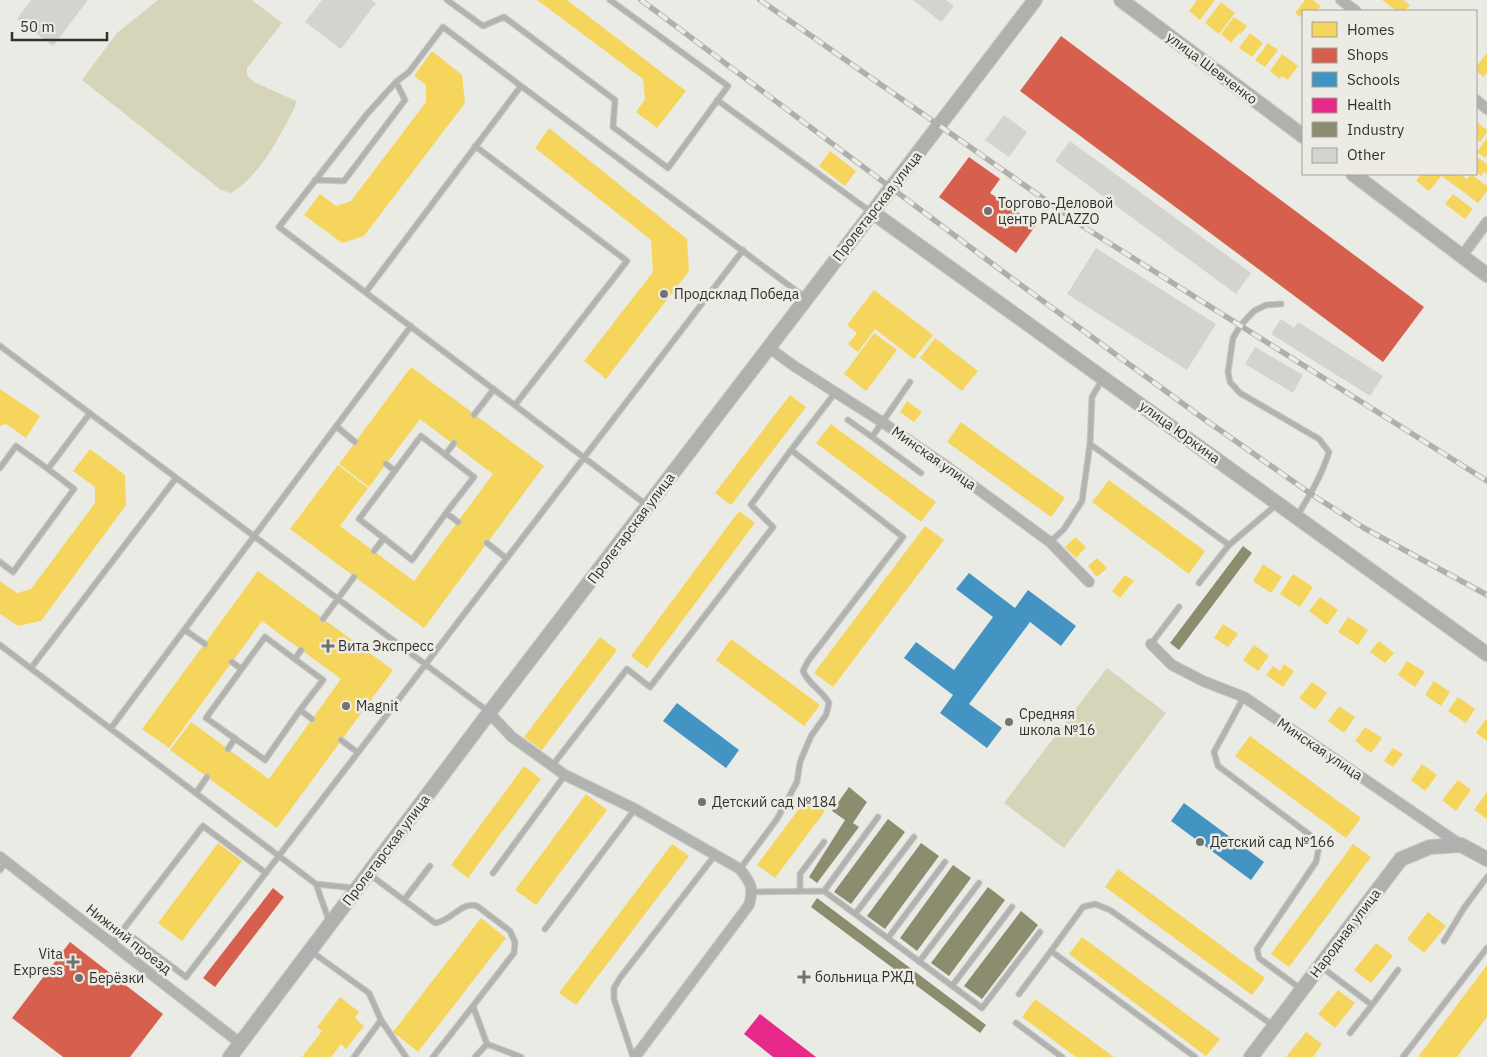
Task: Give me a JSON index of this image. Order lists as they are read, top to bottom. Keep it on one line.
{"streets":{"main road":["улица Шевченко","Пролетарская улица","улица Юркина","Минская улица","Народная улица"],"street":["Нижний проезд"]},"crossings":[["Пролетарская улица","улица Юркина"],["Пролетарская улица","Минская улица"],["Пролетарская улица","Нижний проезд"],["Минская улица","Народная улица"]],"places":{"other":["Торгово-Деловой центр PALAZZO","Продсклад Победа","Magnit","Средняя школа №16","Детский сад №184","Детский сад №166","Берёзки"],"health":["Вита Экспресс","Vita Express","больница РЖД"]},"legend":["Homes","Shops","Schools","Health","Industry","Other"],"scale_bar":"50 m"}
